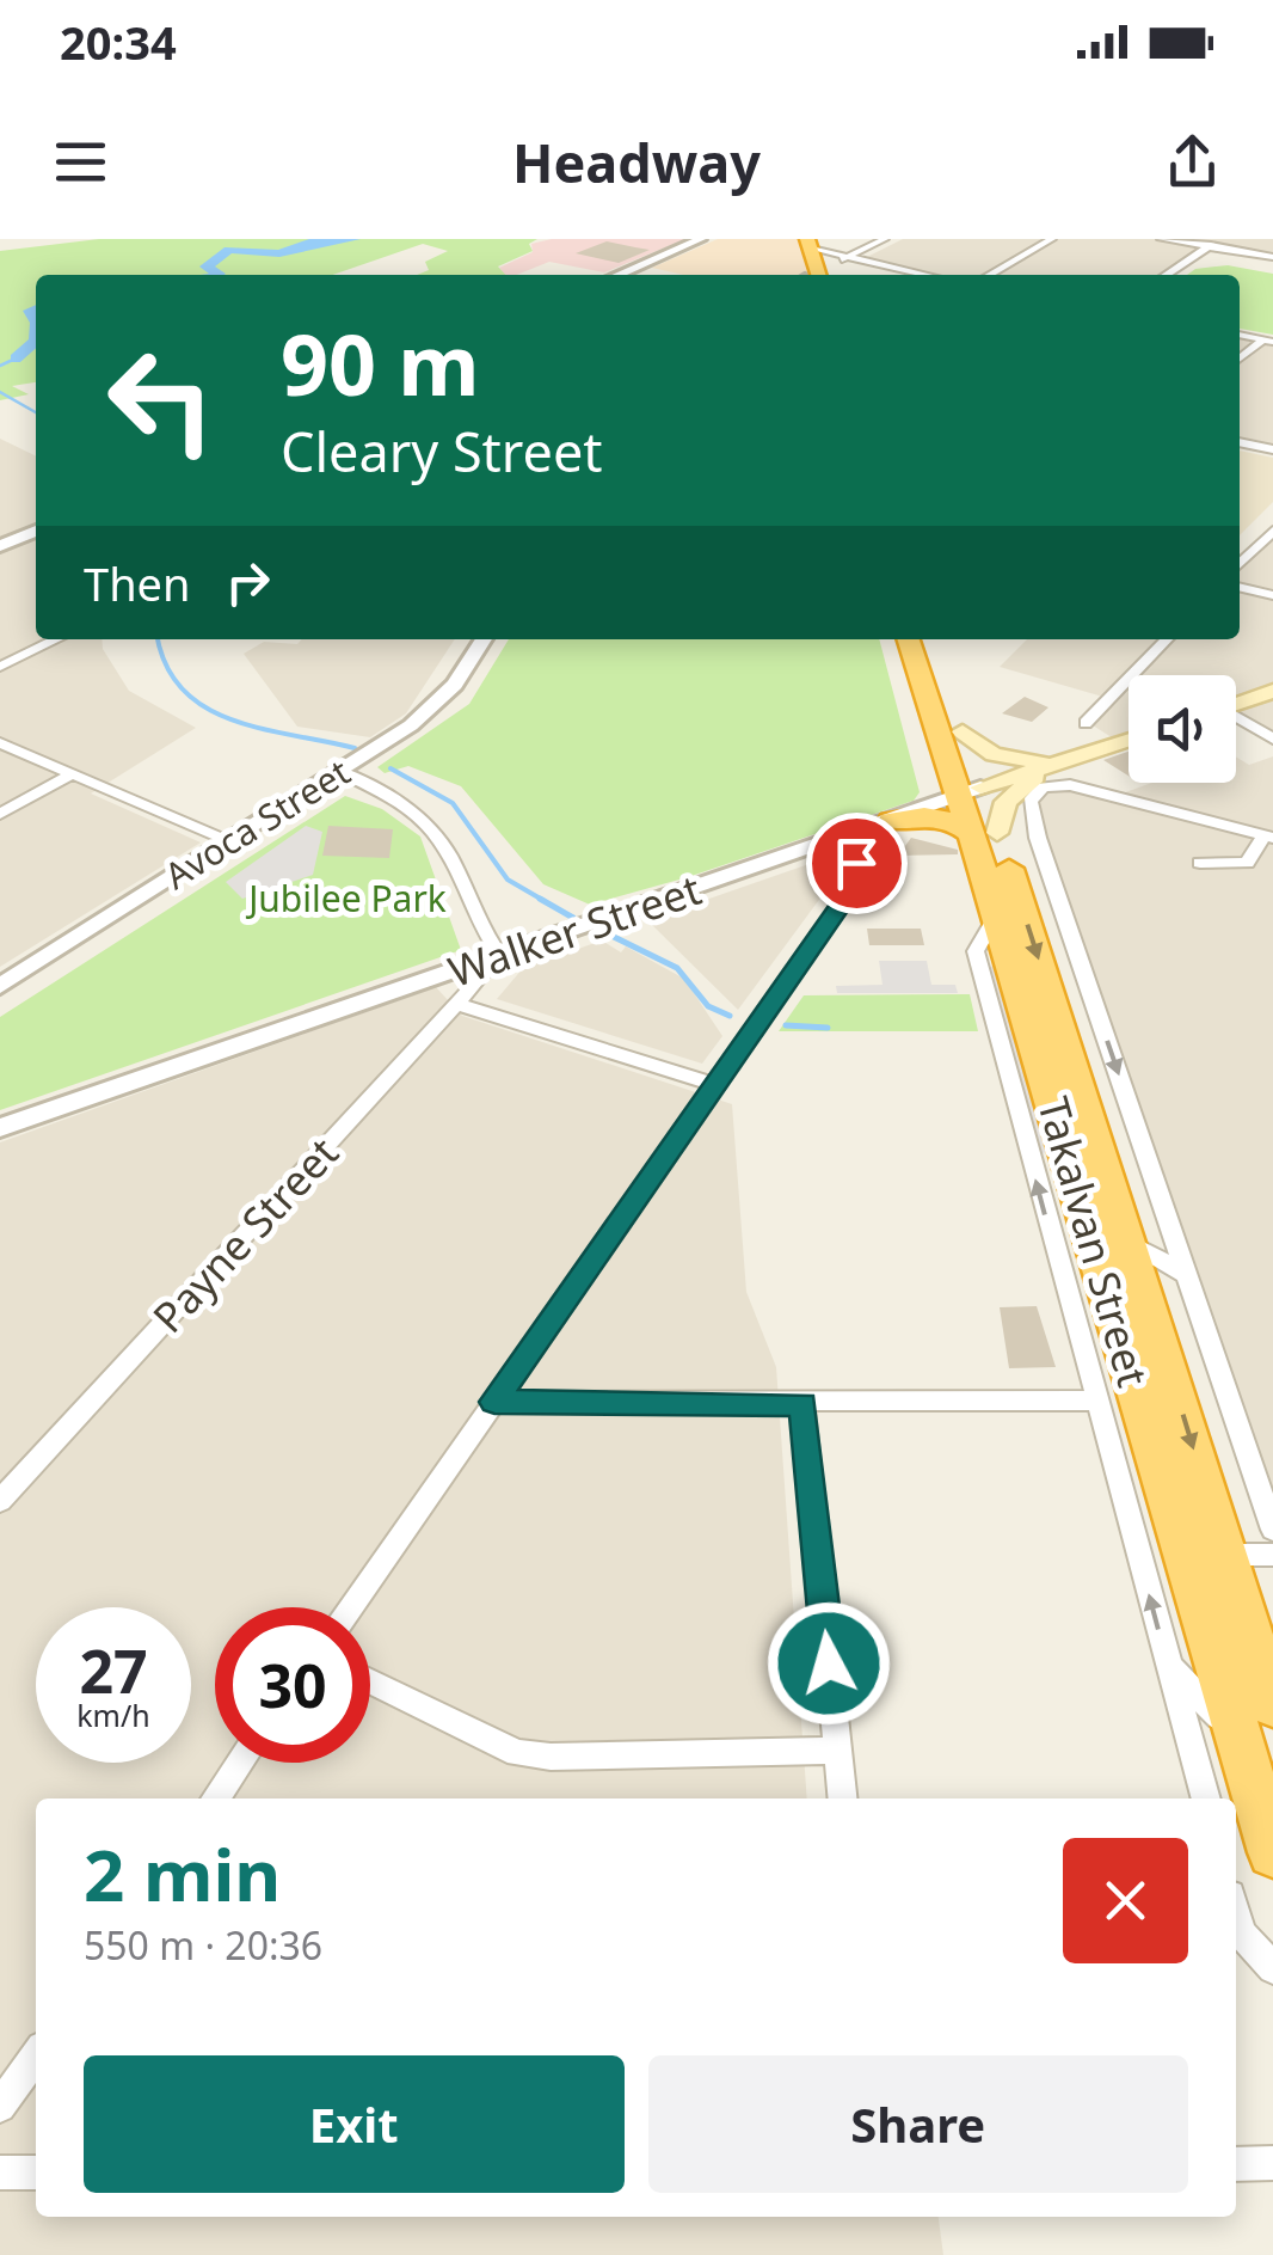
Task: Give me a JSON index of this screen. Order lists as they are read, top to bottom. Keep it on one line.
{"streets":{"highway":["Takalvan Street"],"main road":["Walker Street"],"street":["Avoca Street","Payne Street"]},"crossings":[["Walker Street","Payne Street"],["Walker Street","Takalvan Street"]],"parks":["Jubilee Park"],"page":{"status":"20:34","header":"Headway","turn":["90 m","Cleary Street"],"then":"Then","speed":"27 km/h","limit":"30","heading":["2 min","550 m · 20:36"],"buttons":["Exit","Share"]}}
